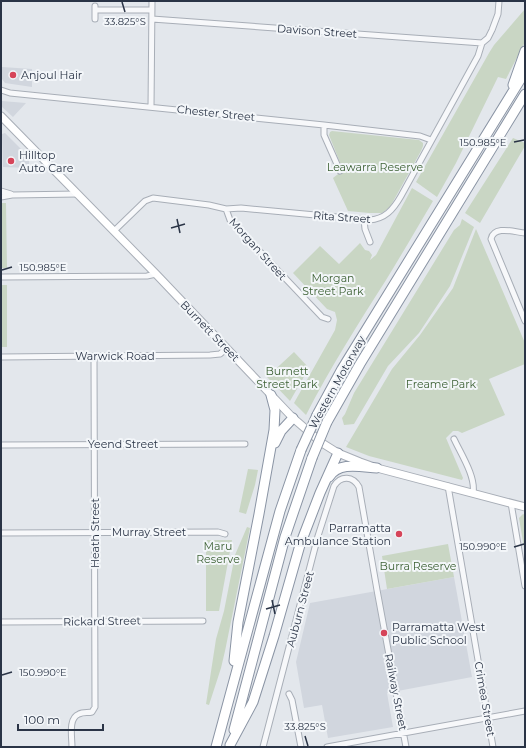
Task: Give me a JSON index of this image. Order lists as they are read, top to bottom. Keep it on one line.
{"streets":{"highway":["Western Motorway"],"main road":["Burnett Street"],"street":["Davison Street","Chester Street","Rita Street","Morgan Street","Warwick Road","Yeend Street","Murray Street","Heath Street","Auburn Street","Rickard Street","Railway Street","Crimea Street"]},"crossings":[["Davison Street","Rita Street"],["Chester Street","Rita Street"],["Rita Street","Morgan Street"],["Rita Street","Burnett Street"],["Burnett Street","Warwick Road"],["Burnett Street","Crimea Street"],["Warwick Road","Heath Street"],["Yeend Street","Heath Street"],["Murray Street","Heath Street"],["Heath Street","Rickard Street"],["Auburn Street","Railway Street"]],"parks":["Leawarra Reserve","Morgan Street Park","Burnett Street Park","Freame Park","Maru Reserve","Burra Reserve"],"places":["Anjoul Hair","Hilltop Auto Care","Parramatta Ambulance Station","Parramatta West Public School"],"scale_bar":"100 m","coordinates":["33.825°S","150.985°E","150.990°E"]}
